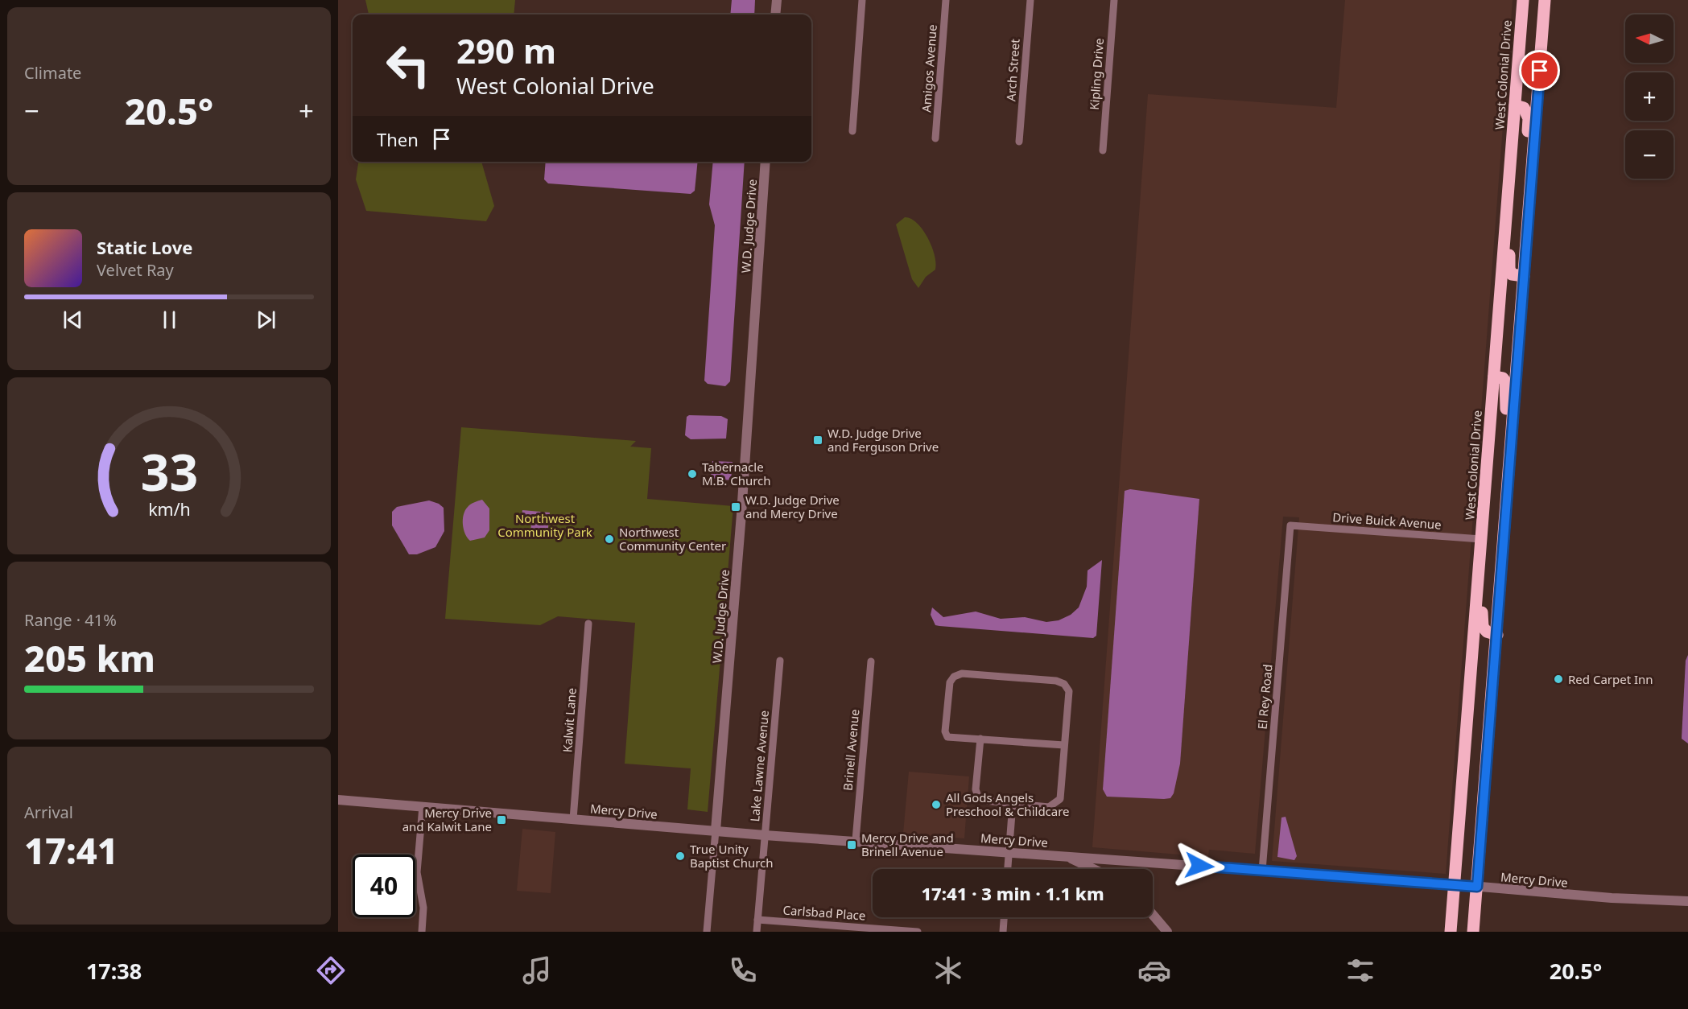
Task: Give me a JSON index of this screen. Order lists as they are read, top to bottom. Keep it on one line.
{"streets":{"highway":["West Colonial Drive"],"street":["Amigos Avenue","Arch Street","Kipling Drive","W.D. Judge Drive","Drive Buick Avenue","El Rey Road","Kalwit Lane","Brinell Avenue","Lake Lawne Avenue","Mercy Drive","Carlsbad Place"]},"crossings":[["West Colonial Drive","Drive Buick Avenue"],["West Colonial Drive","Mercy Drive"],["W.D. Judge Drive","Mercy Drive"],["Drive Buick Avenue","El Rey Road"],["El Rey Road","Mercy Drive"],["Kalwit Lane","Mercy Drive"],["Brinell Avenue","Mercy Drive"],["Lake Lawne Avenue","Mercy Drive"],["Lake Lawne Avenue","Carlsbad Place"]],"parks":["Northwest Community Park"],"places":{"transit":["W.D. Judge Drive and Ferguson Drive","W.D. Judge Drive and Mercy Drive","Mercy Drive and Kalwit Lane","Mercy Drive and Brinell Avenue"],"other":["Tabernacle M.B. Church","Northwest Community Center","Red Carpet Inn","All Gods Angels Preschool & Childcare","True Unity Baptist Church"]},"north":"left","page":{"tile":["Climate",["Range · 41%","205 km"],["Arrival","17:41"]],"map_buttons":["+","−"],"turn":["290 m","West Colonial Drive"],"heat":["−","20.5°","+"],"then":"Then","song":["Static Love","Velvet Ray"],"limit":"40","trip":"17:41 · 3 min · 1.1 km","tabs":["17:38","20.5°"],"gauge":["33","km/h"]}}
